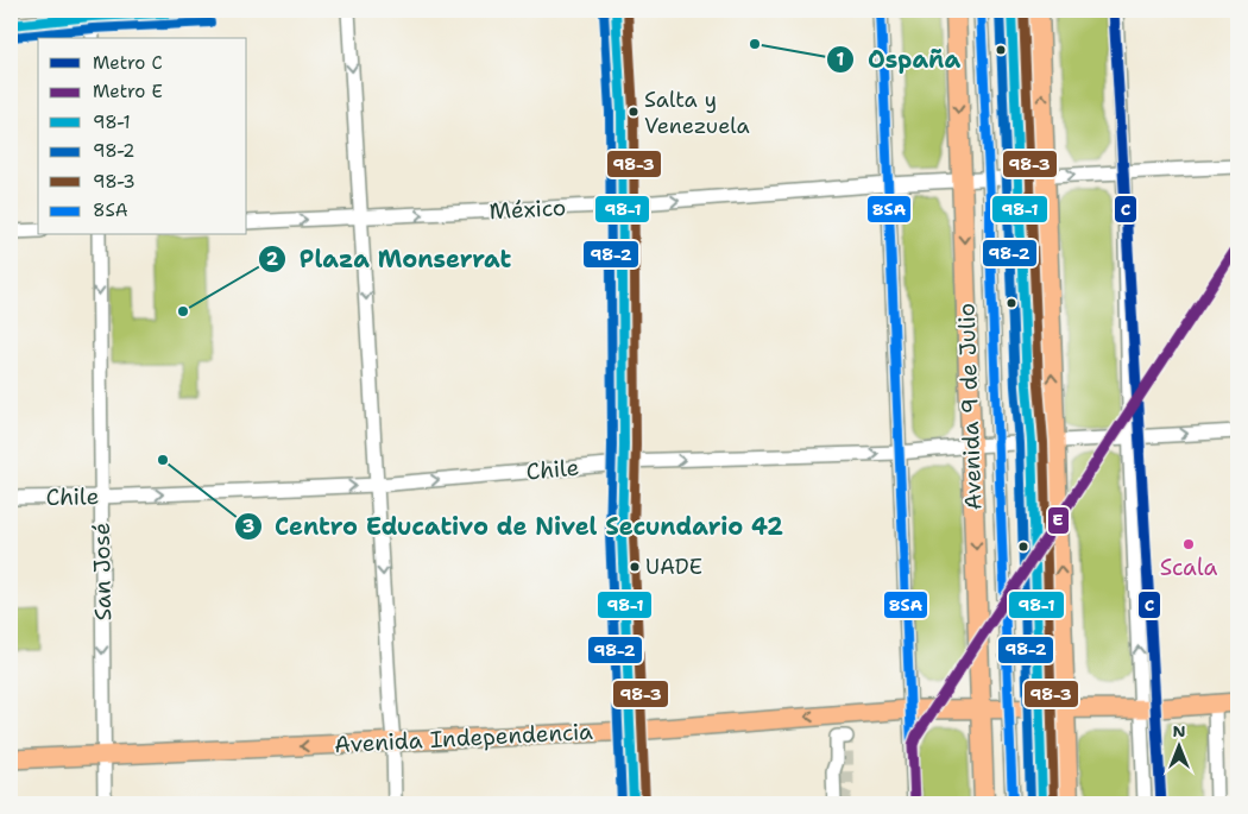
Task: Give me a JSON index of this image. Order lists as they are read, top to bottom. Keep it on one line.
{"streets":{"highway":["Avenida 9 de Julio"],"main road":["Avenida Independencia"],"street":["México","Chile","San José"]},"crossings":[["México","Avenida 9 de Julio"],["Avenida 9 de Julio","Chile"],["Avenida 9 de Julio","Avenida Independencia"],["Chile","San José"],["San José","Avenida Independencia"]],"one_way":["México","Chile","San José","Avenida Independencia"],"places":["Ospaña","Salta y Venezuela","Plaza Monserrat","Centro Educativo de Nivel Secundario 42","Scala","UADE"],"lines":["metro line C","transit line 98-1","transit line 98-2","transit line 98-3","transit line 8SA","metro line E"],"legend":["Metro C","Metro E","98-1","98-2","98-3","8SA"],"north":"top"}
